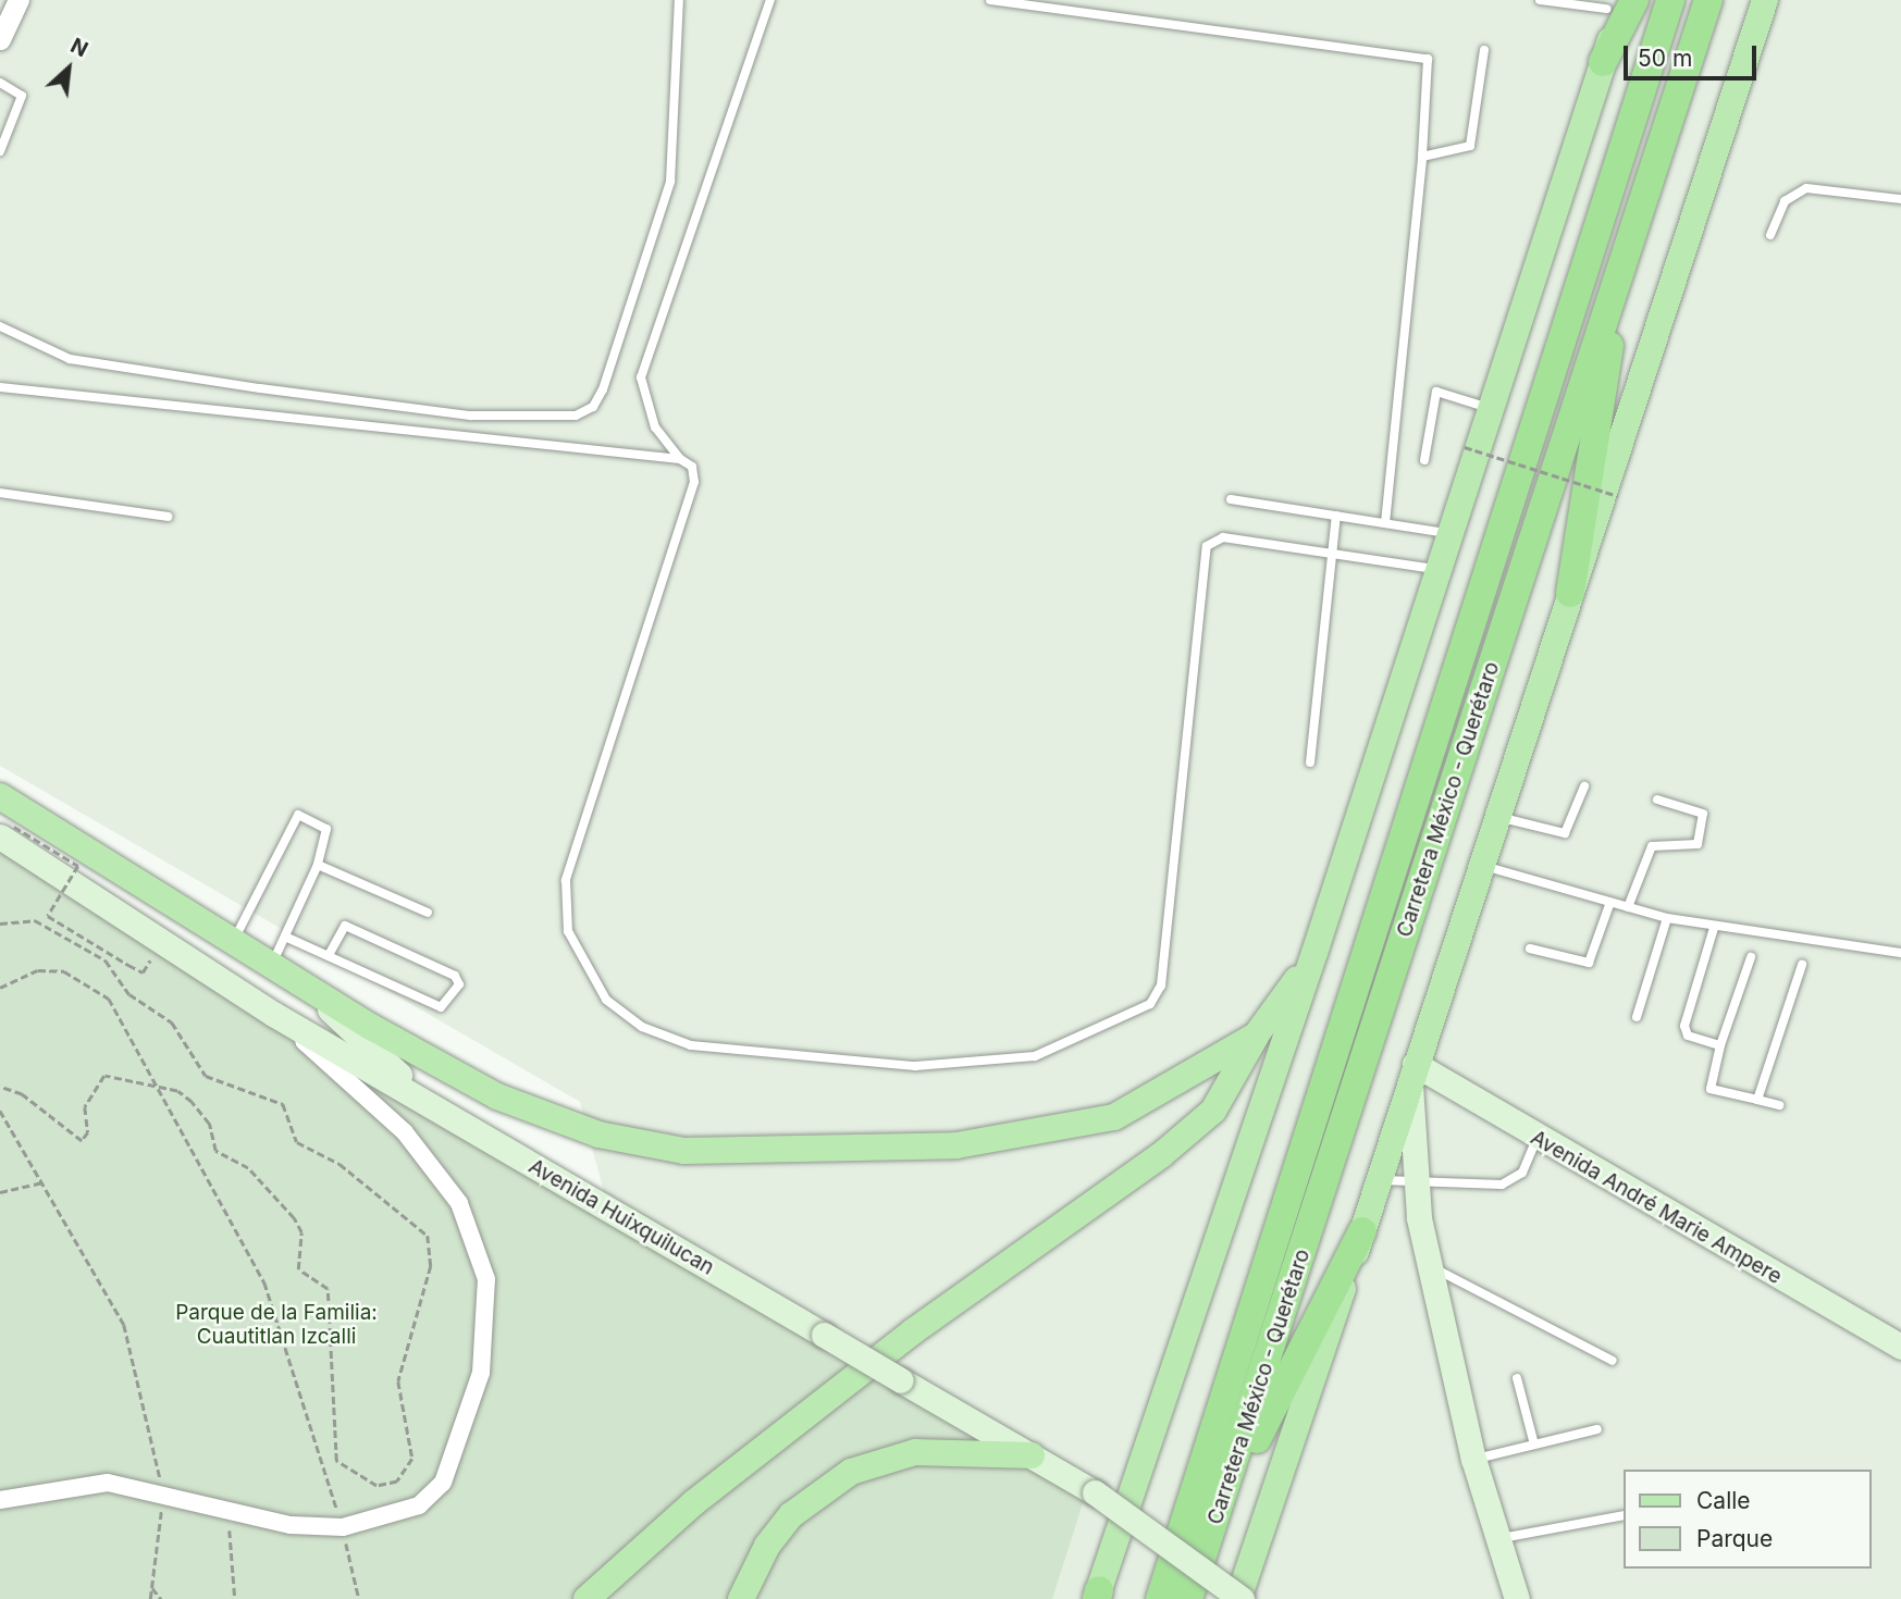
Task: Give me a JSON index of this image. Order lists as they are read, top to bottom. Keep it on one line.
{"streets":{"highway":["Carretera México - Querétaro"],"main road":["Avenida André Marie Ampere","Avenida Huixquilucan"]},"parks":["Parque de la Familia: Cuautitlan Izcalli"],"legend":["Calle","Parque"],"scale_bar":"50 m","north":"top right"}
